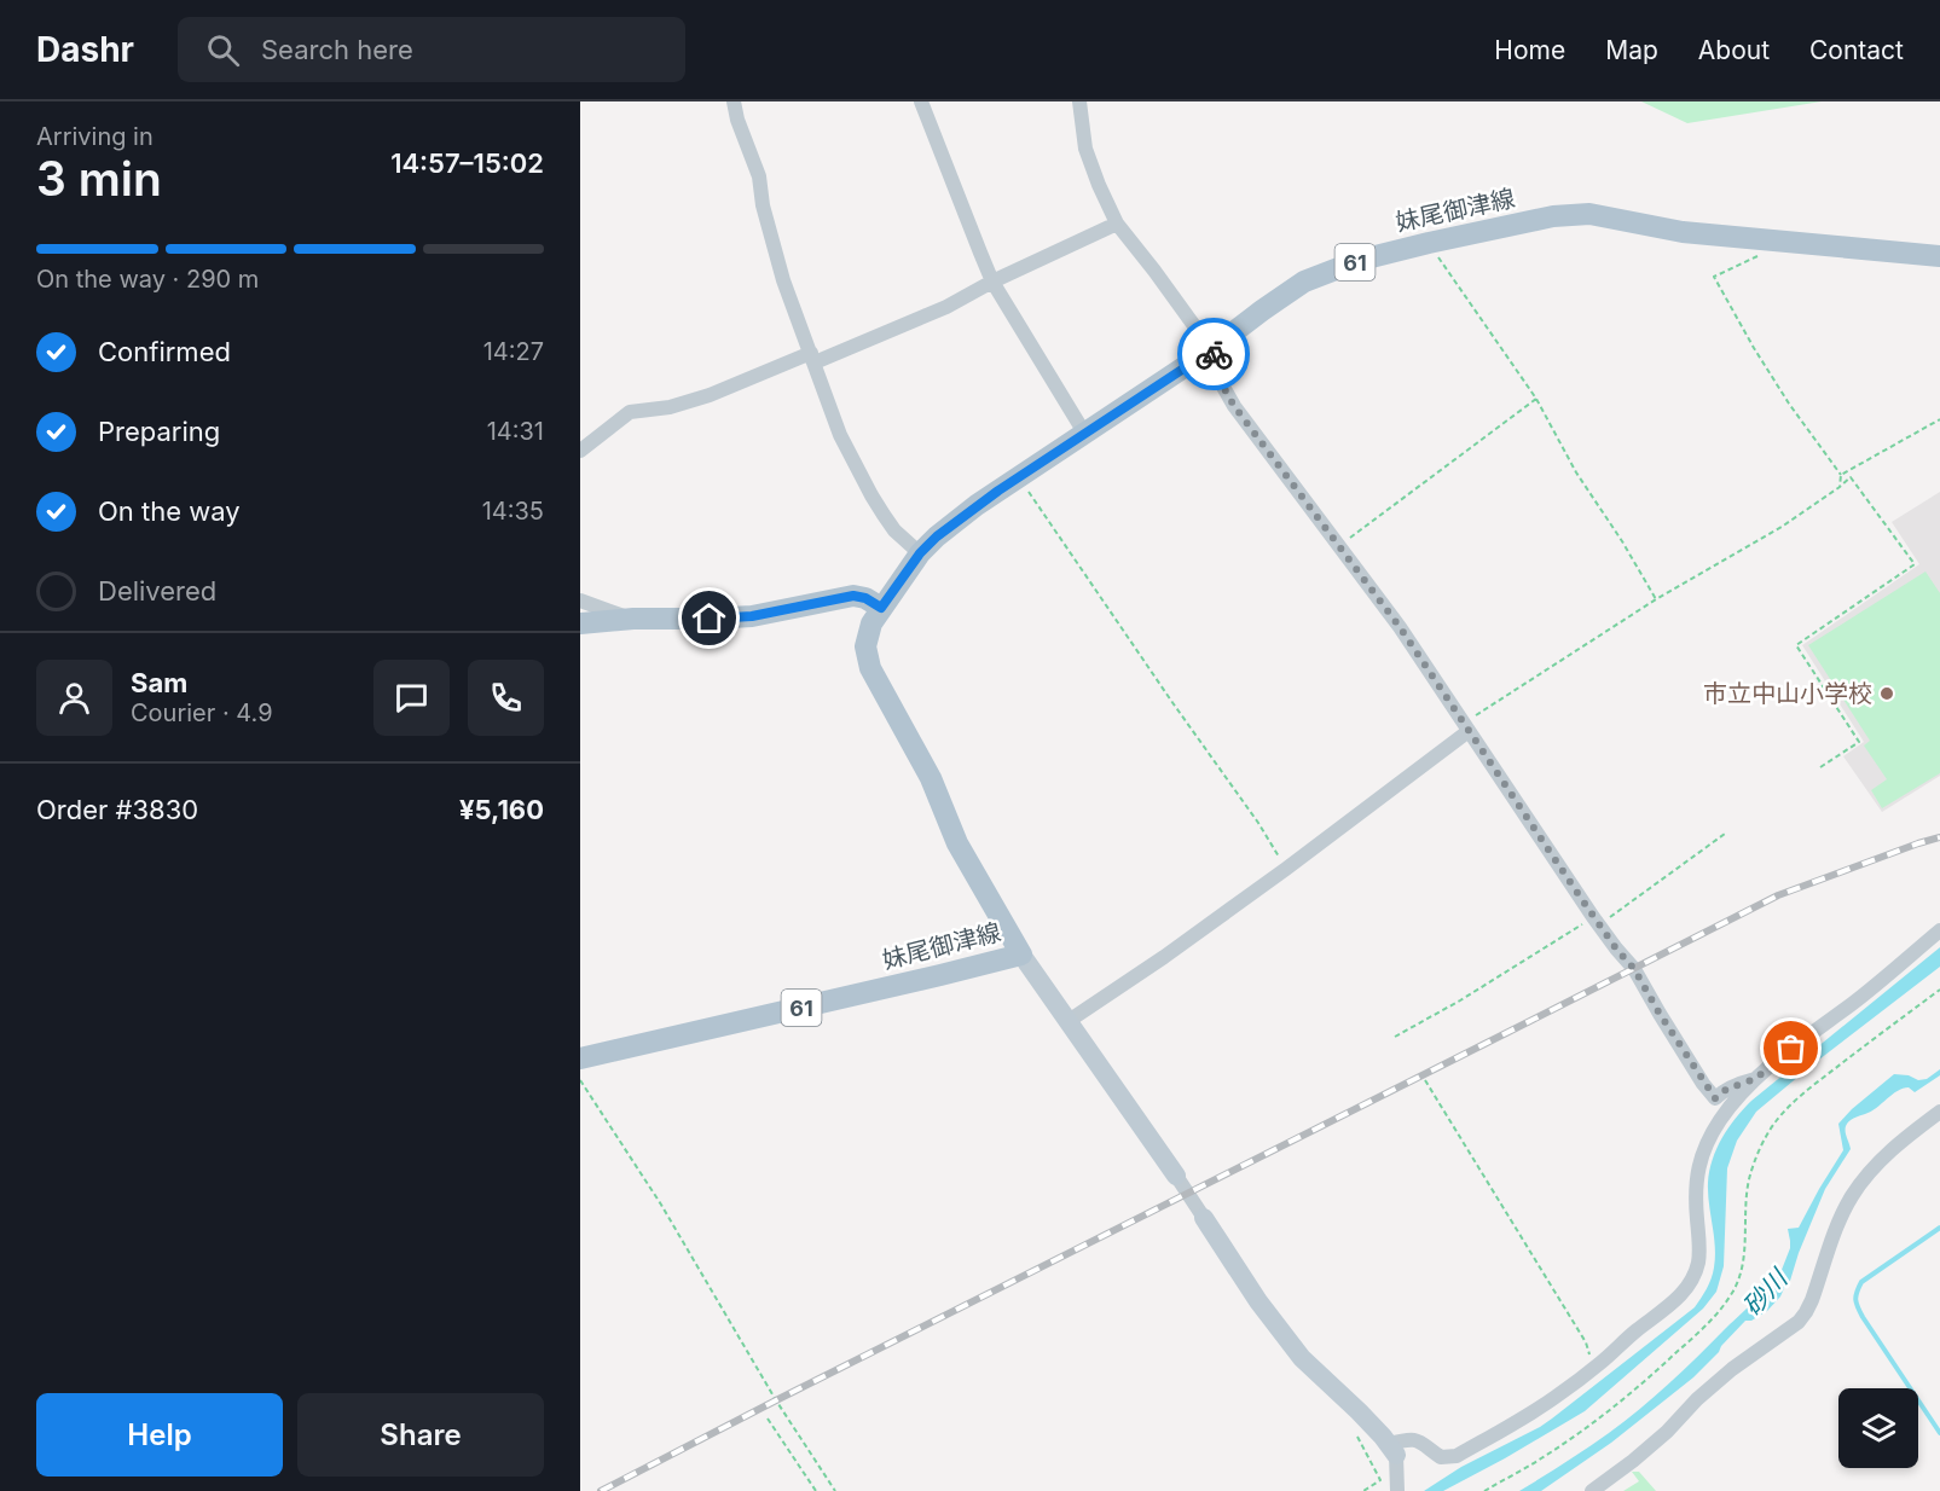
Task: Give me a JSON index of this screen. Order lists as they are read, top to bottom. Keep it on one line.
{"streets":{"main road":["妹尾御津線","61"]},"water":["砂川"],"places":["市立中山小学校"],"page":{"header":"Dashr","search":"Search here","nav":["Home","Map","About","Contact"],"heading":["3 min","Arriving in","14:57–15:02"],"panel":["Sam","Courier · 4.9","Order #3830","¥5,160"],"bar":"On the way · 290 m","list":[["Confirmed","14:27"],["Preparing","14:31"],["On the way","14:35"],"Delivered"],"buttons":["Help","Share"]}}
